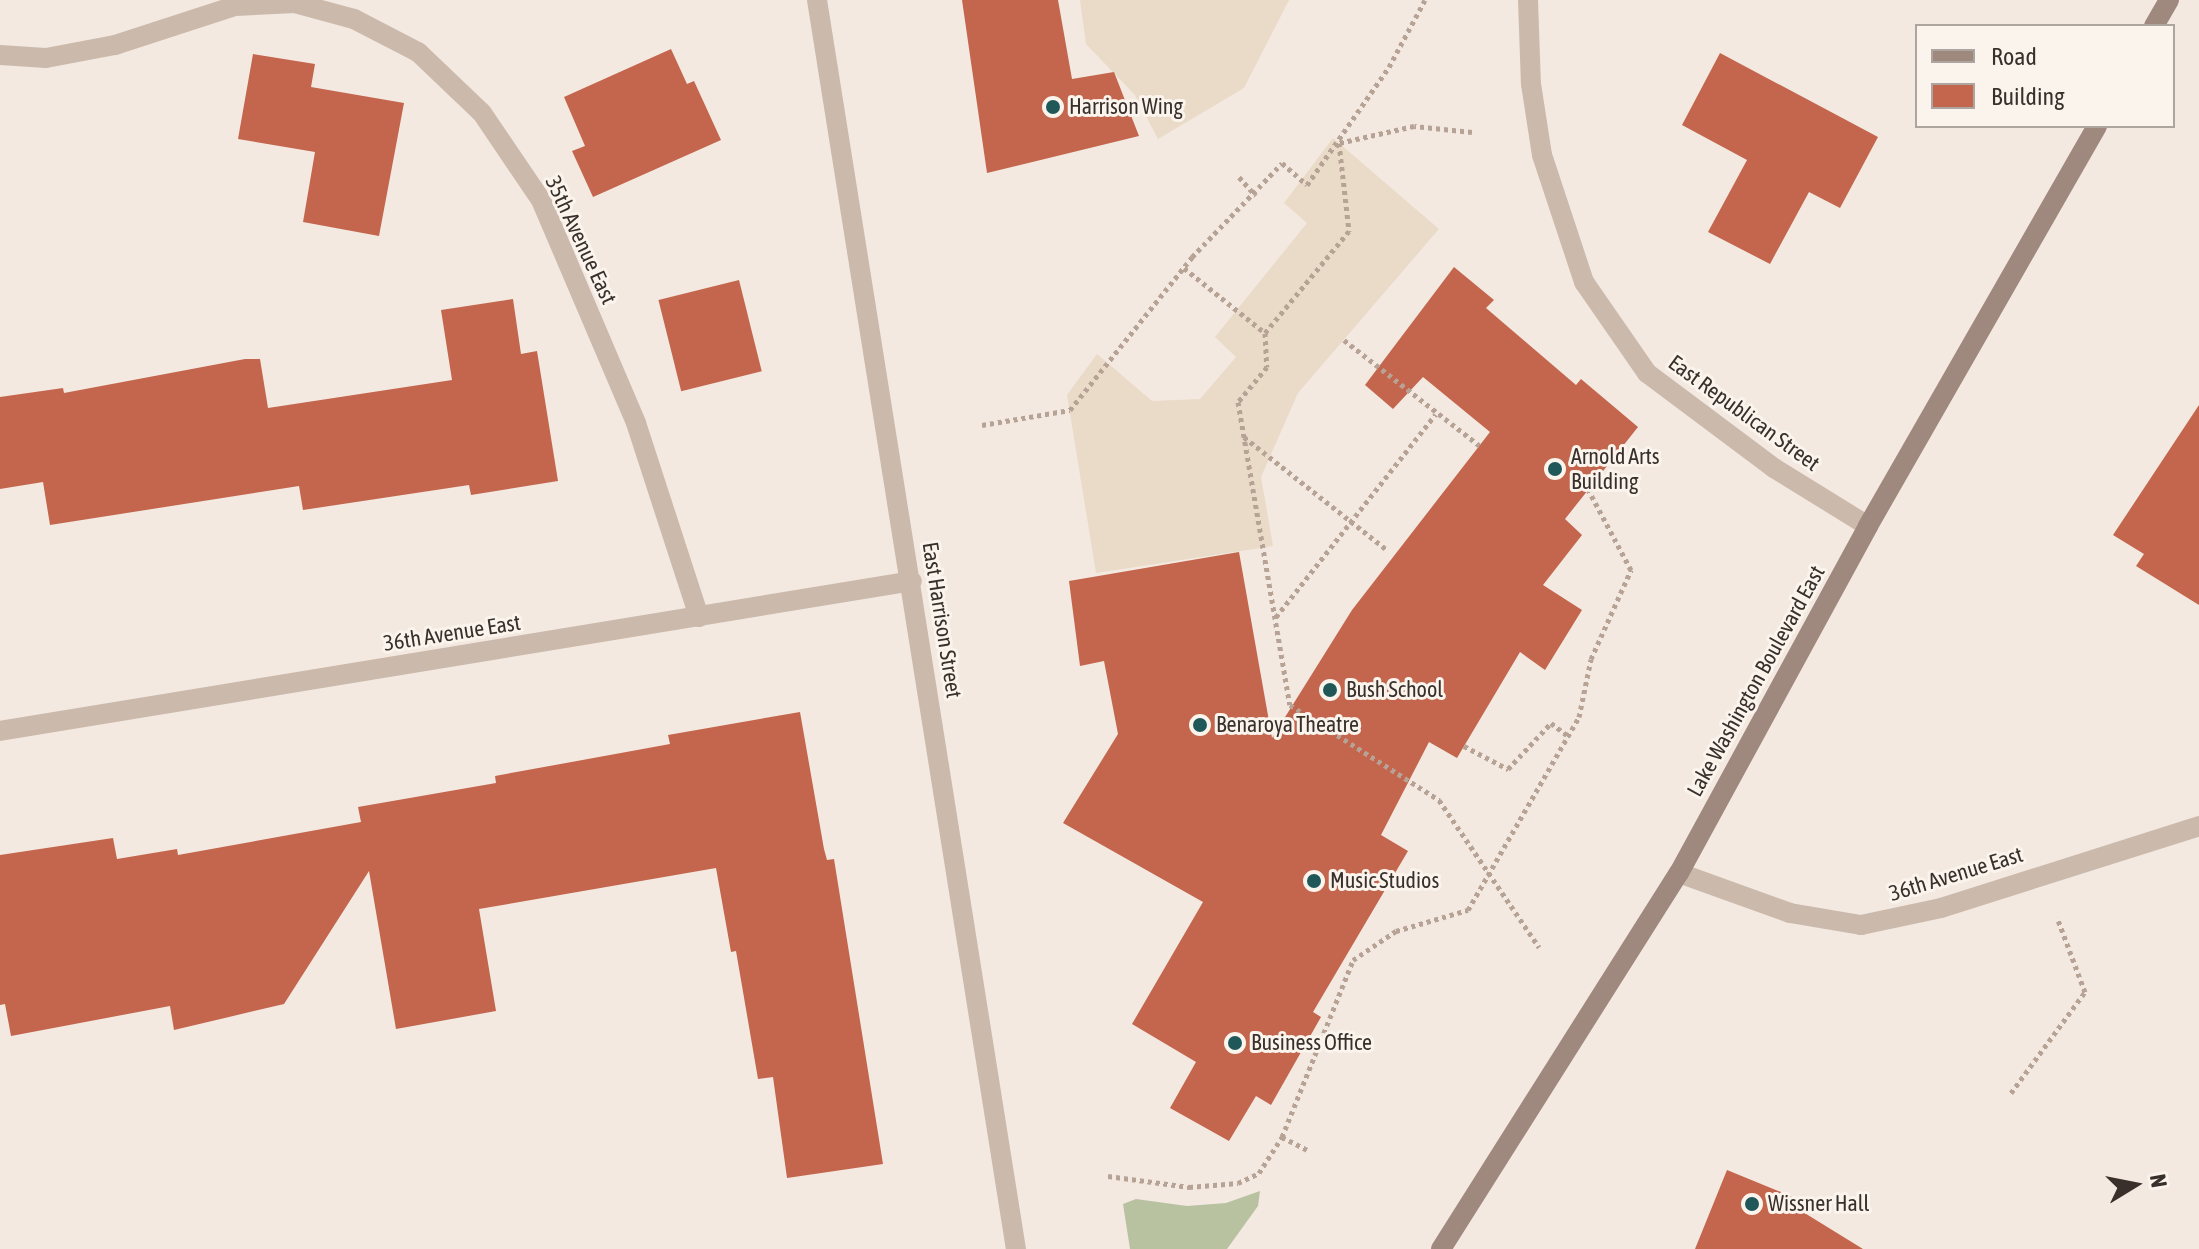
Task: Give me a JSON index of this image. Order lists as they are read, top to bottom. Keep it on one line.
{"streets":{"main road":["Lake Washington Boulevard East"],"street":["35th Avenue East","East Republican Street","East Harrison Street","36th Avenue East"]},"crossings":[["35th Avenue East","36th Avenue East"],["East Republican Street","Lake Washington Boulevard East"],["East Harrison Street","36th Avenue East"],["36th Avenue East","Lake Washington Boulevard East"]],"places":["Harrison Wing","Arnold Arts Building","Bush School","Benaroya Theatre","Music Studios","Business Office","Wissner Hall"],"legend":["Road","Building"],"north":"right"}
